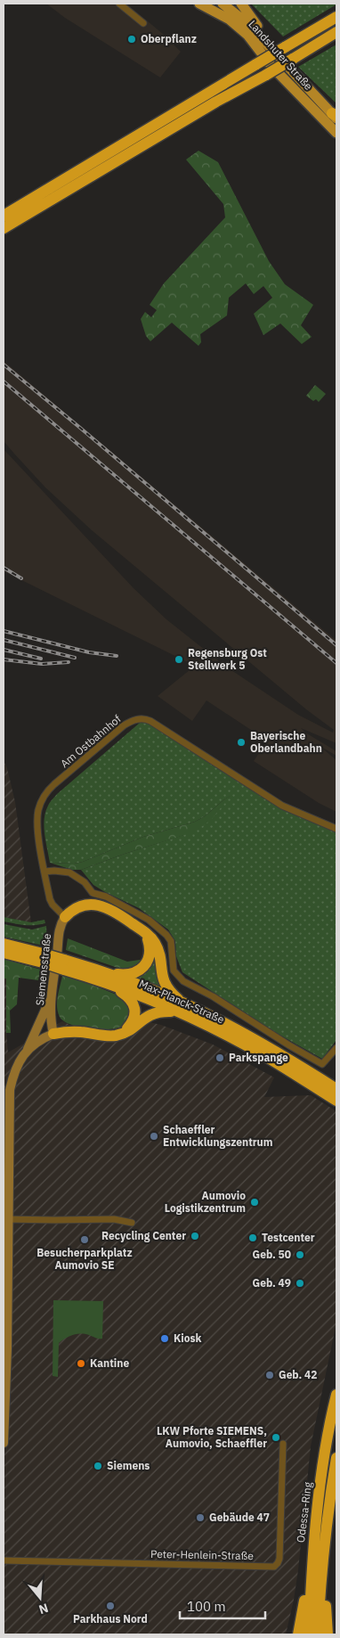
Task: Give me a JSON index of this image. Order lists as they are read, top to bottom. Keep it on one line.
{"streets":{"highway":["Max-Planck-Straße","Odessa-Ring"],"main road":["Landshuter Straße"],"street":["Am Ostbahnhof","Siemensstraße","Peter-Henlein-Straße"]},"crossings":[["Am Ostbahnhof","Siemensstraße"]],"places":["Oberpflanz","Regensburg Ost Stellwerk 5","Bayerische Oberlandbahn","Parkspange","Schaeffler Entwicklungszentrum","Aumovio Logistikzentrum","Recycling Center","Testcenter","Besucherparkplatz Aumovio SE","Geb. 50","Geb. 49","Kiosk","Kantine","Geb. 42","LKW Pforte SIEMENS, Aumovio, Schaeffler","Siemens","Gebäude 47","Parkhaus Nord"],"scale_bar":"100 m","north":"bottom"}
